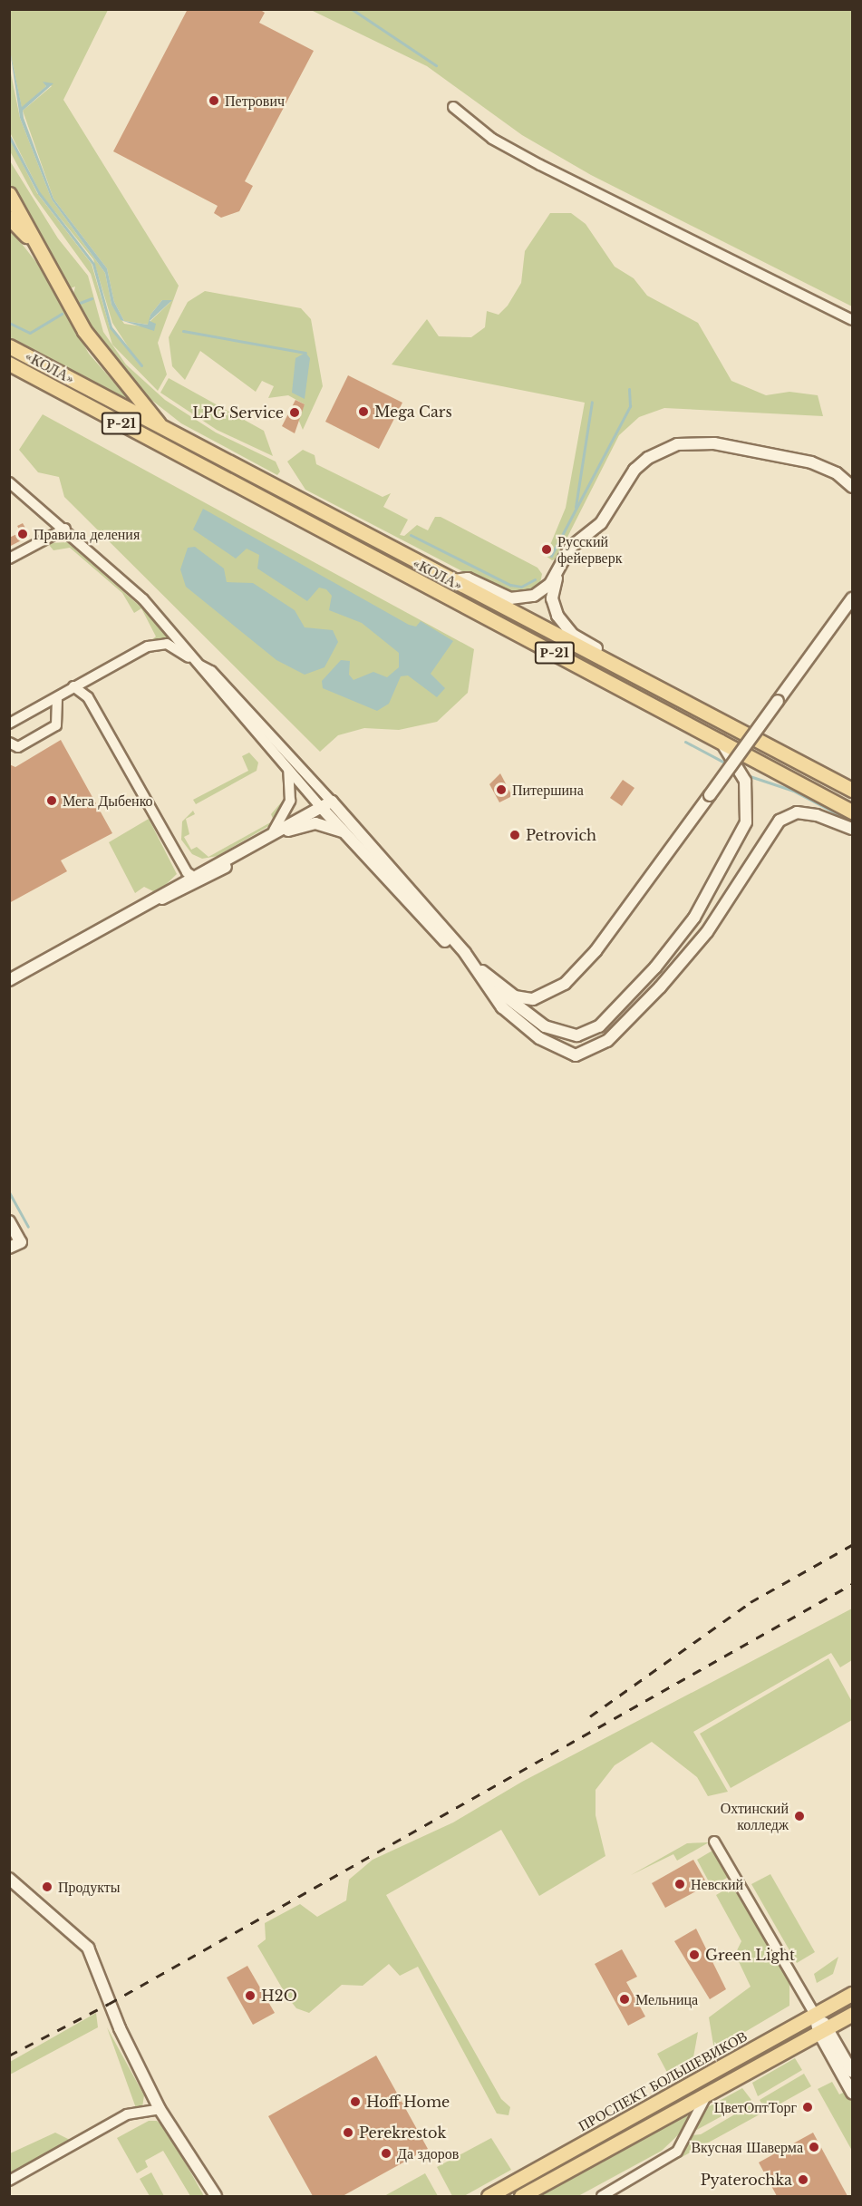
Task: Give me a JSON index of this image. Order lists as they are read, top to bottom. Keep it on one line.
{"streets":{"main road":["«КОЛА»","Р-21","ПРОСПЕКТ БОЛЬШЕВИКОВ"]},"places":["Петрович","Mega Cars","LPG Service","Правила деления","Русский фейерверк","Питершина","Мега Дыбенко","Petrovich","Охтинский колледж","Невский","Продукты","Green Light","H2O","Мельница","Hoff Home","ЦветОптТорг","Perekrestok","Вкусная Шаверма","Да здоров","Pyaterochka"]}
